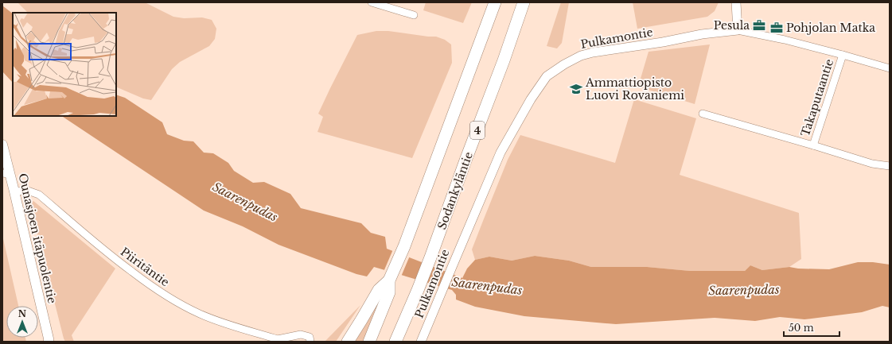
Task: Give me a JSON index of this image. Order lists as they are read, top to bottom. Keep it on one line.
{"streets":{"highway":["4","Sodankyläntie"],"main road":["Ounasjoen itäpuolentie"],"street":["Pulkamontie","Takaputaantie","Piiritäntie"]},"crossings":[["Pulkamontie","Takaputaantie"],["Ounasjoen itäpuolentie","Piiritäntie"]],"water":["Saarenpudas"],"places":{"office":["Pesula","Pohjolan Matka"],"school or university":["Ammattiopisto Luovi Rovaniemi"]},"scale_bar":"50 m","north":"top"}
